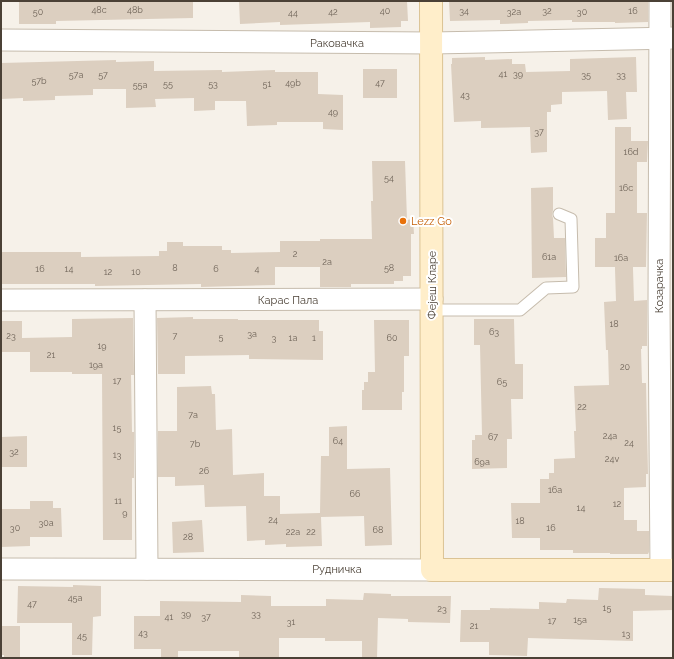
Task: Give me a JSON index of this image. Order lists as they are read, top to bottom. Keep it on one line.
{"streets":{"street":["Раковачка","Фејеш Кларе","Козарачка","Карас Пала","Рудничка"]},"crossings":[["Раковачка","Фејеш Кларе"],["Раковачка","Козарачка"],["Фејеш Кларе","Карас Пала"],["Фејеш Кларе","Рудничка"],["Козарачка","Рудничка"]],"places":["Lezz Go"],"house_numbers":["48c","48b","40","34","32","16","50","42","32a","30","44","41","39","57a","57","35","33","57b","49b","47","55","53","51","55a","43","49","37","16d","54","16c","2","61a","16a","2a","8","58","16","14","6","4","12","10","18","63","3a","23","7","5","3","1a","1","60","19","21","19a","20","17","65","22","7a","15","24a","67","64","24","7b","32","13","24v","69a","26","16a","66","11","12","14","9","24","18","30a","30","16","68","22a","22","28","45a","47","15","23","39","33","41","37","15a","17","31","21","43","13","45"]}
